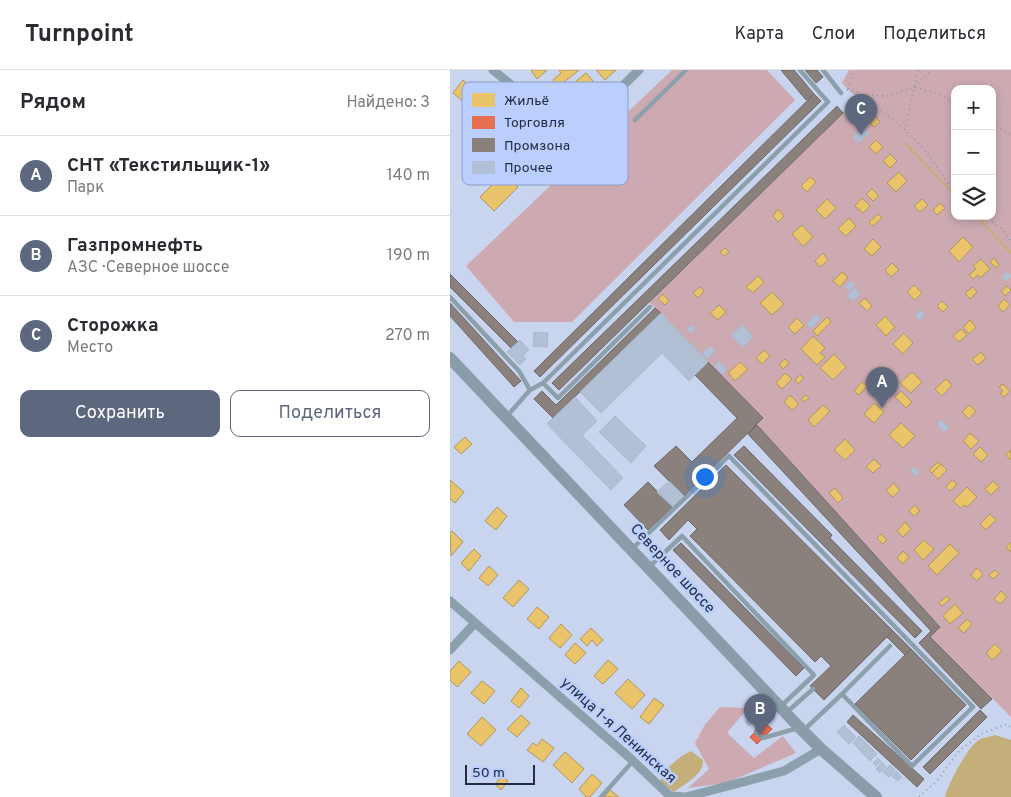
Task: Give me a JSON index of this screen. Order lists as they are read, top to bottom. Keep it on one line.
{"streets":{"main road":["Северное шоссе"],"street":["улица 1-я Ленинская"]},"crossings":[["Северное шоссе","улица 1-я Ленинская"]],"legend":["Жильё","Торговля","Промзона","Прочее"],"scale_bar":"50 m","page":{"header":"Turnpoint","nav":["Карта","Слои","Поделиться"],"heading":["Рядом","Найдено: 3"],"map_buttons":["+","−"],"pins":["C","A","B"],"list":[{"mark":"A","name":"СНТ «Текстильщик-1»","note":"Парк","value":"140 m"},{"mark":"B","name":"Газпромнефть","note":"АЗС · Северное шоссе","value":"190 m"},{"mark":"C","name":"Сторожка","note":"Место","value":"270 m"}],"buttons":["Сохранить","Поделиться"],"scale":"50 m"}}
